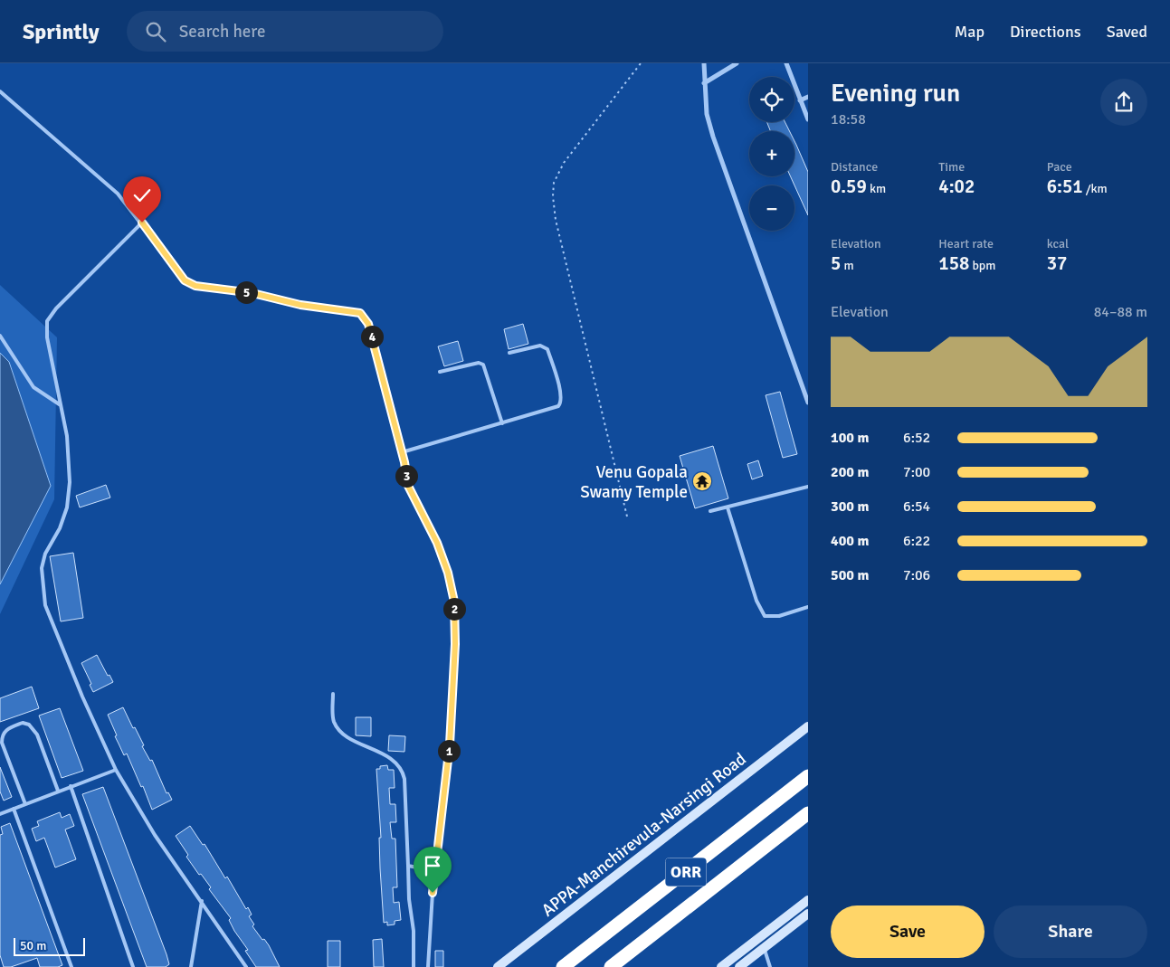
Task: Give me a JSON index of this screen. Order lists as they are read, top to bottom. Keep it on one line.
{"streets":{"highway":["ORR"],"main road":["APPA-Manchirevula-Narsingi Road"]},"places":{"temple":["Venu Gopala Swamy Temple"]},"scale_bar":"50 m","page":{"header":"Sprintly","search":"Search here","nav":["Map","Directions","Saved"],"heading":["Evening run","18:58"],"map_buttons":["+","−"],"stats":[["Distance","0.59 km"],["Time","4:02"],["Pace","6:51 /km"],["Elevation","5 m"],["Heart rate","158 bpm"],["kcal","37"]],"pins":["5","4","3","2","1"],"chart":["Elevation","84–88 m"],"list":[{"name":"100 m","note":"6:52"},{"name":"200 m","note":"7:00"},{"name":"300 m","note":"6:54"},{"name":"400 m","note":"6:22"},{"name":"500 m","note":"7:06"}],"buttons":["Save","Share"],"scale":"50 m"}}
